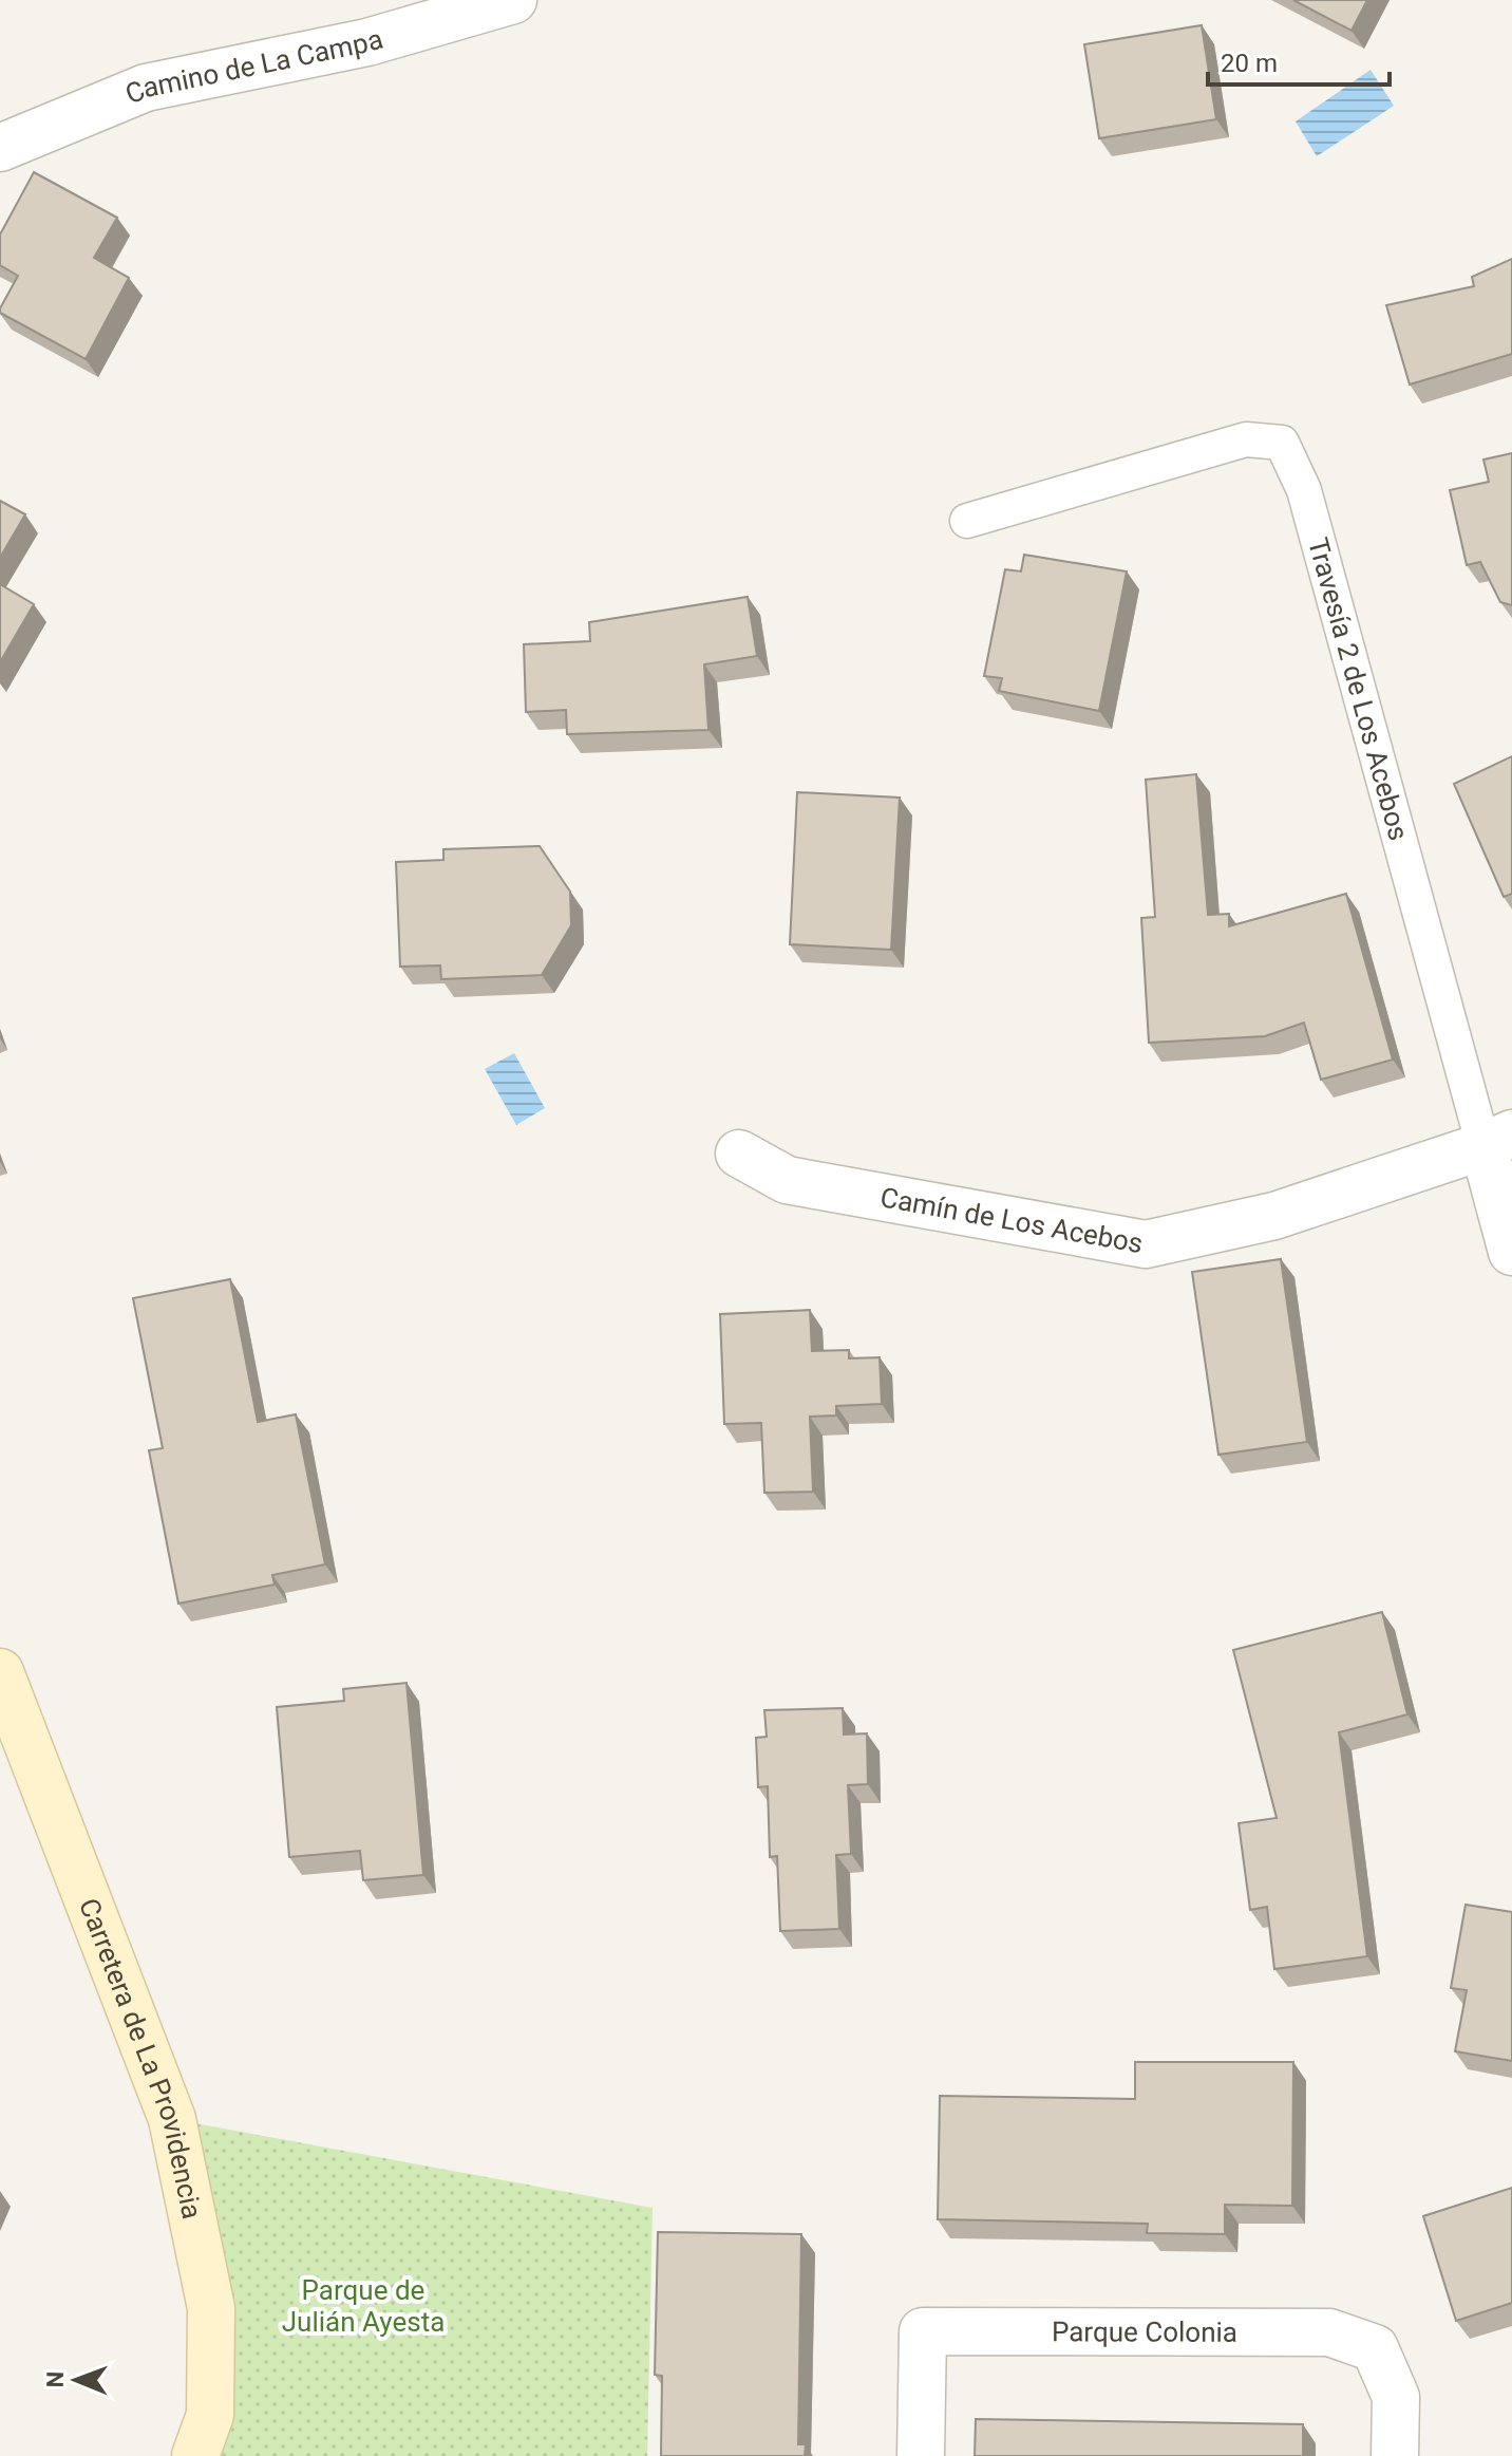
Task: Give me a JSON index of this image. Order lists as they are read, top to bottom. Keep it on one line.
{"streets":{"street":["Camino de La Campa","Travesía 2 de Los Acebos","Camín de Los Acebos","Carretera de La Providencia","Parque Colonia"]},"crossings":[["Travesía 2 de Los Acebos","Camín de Los Acebos"]],"parks":["Parque de Julián Ayesta"],"scale_bar":"20 m","north":"left"}
